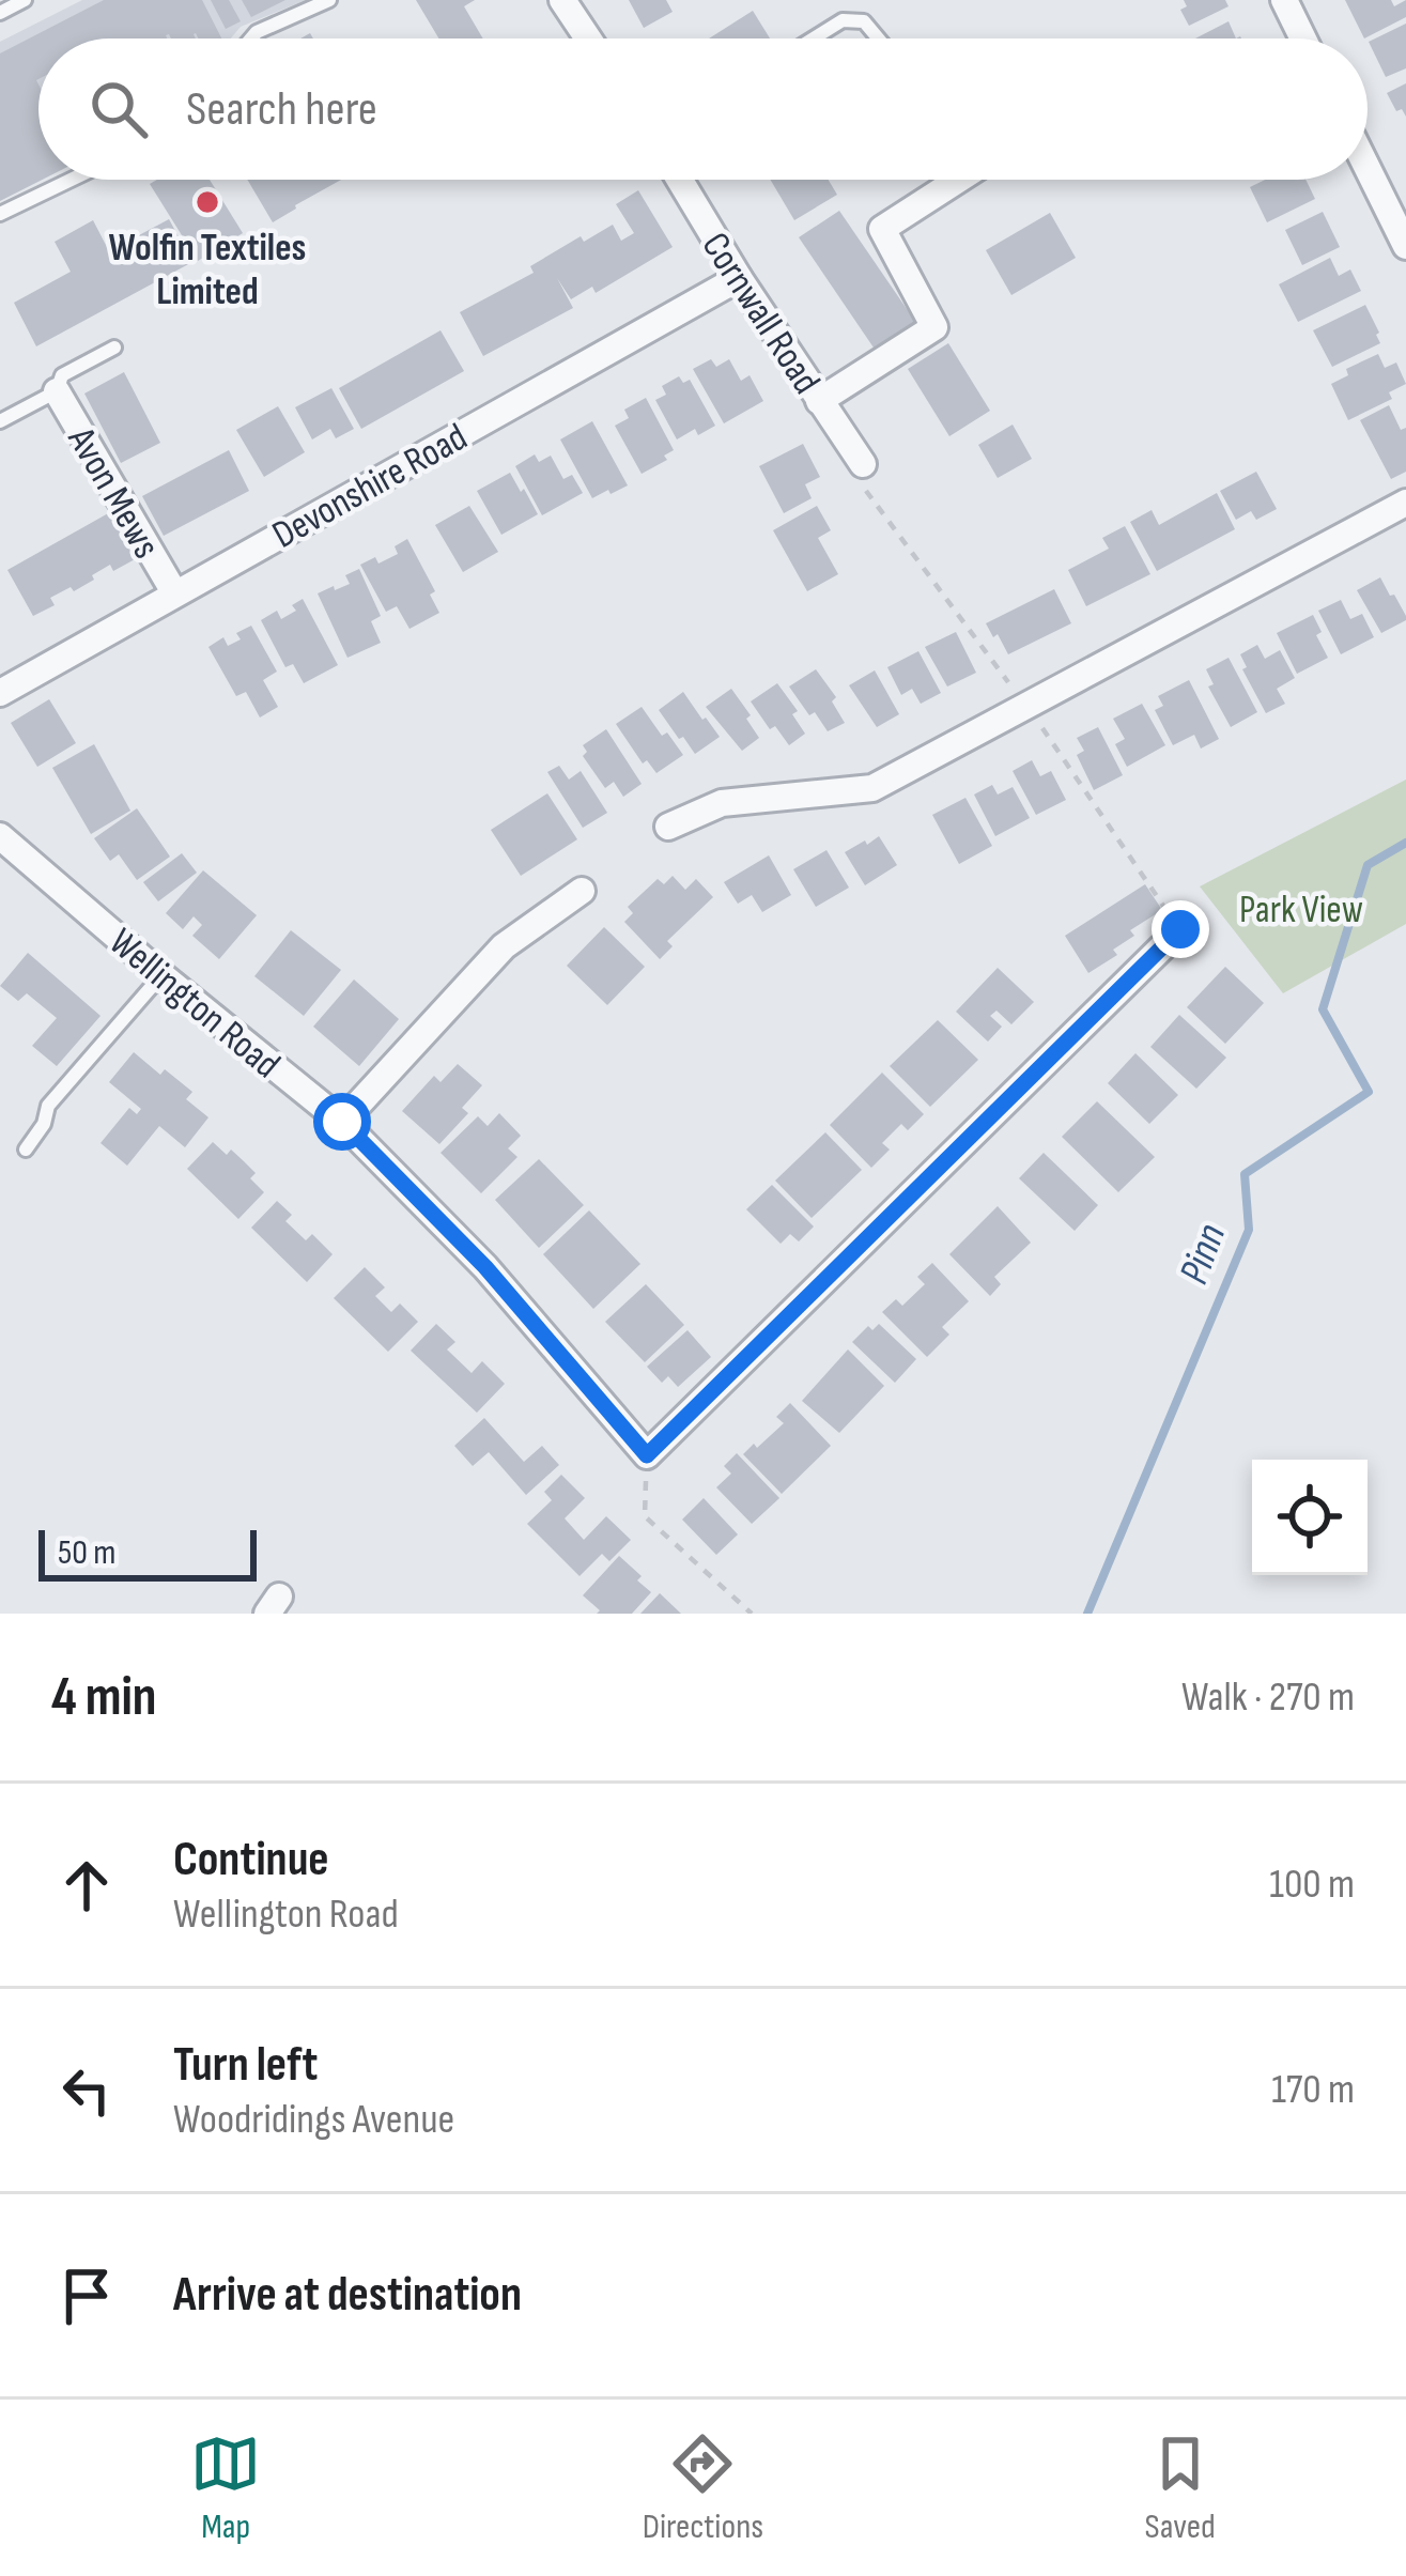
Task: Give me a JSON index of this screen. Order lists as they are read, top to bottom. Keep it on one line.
{"streets":{"street":["Cornwall Road","Devonshire Road","Avon Mews","Wellington Road"]},"crossings":[["Cornwall Road","Devonshire Road"],["Devonshire Road","Avon Mews"]],"water":["Pinn"],"parks":["Park View"],"places":["Wolfin Textiles Limited"],"scale_bar":"50 m","page":{"search":"Search here","scale":"50 m","heading":["4 min","Walk · 270 m"],"list":[["Continue","Wellington Road","100 m"],["Turn left","Woodridings Avenue","170 m"],"Arrive at destination"],"nav":["Map","Directions","Saved"]}}
